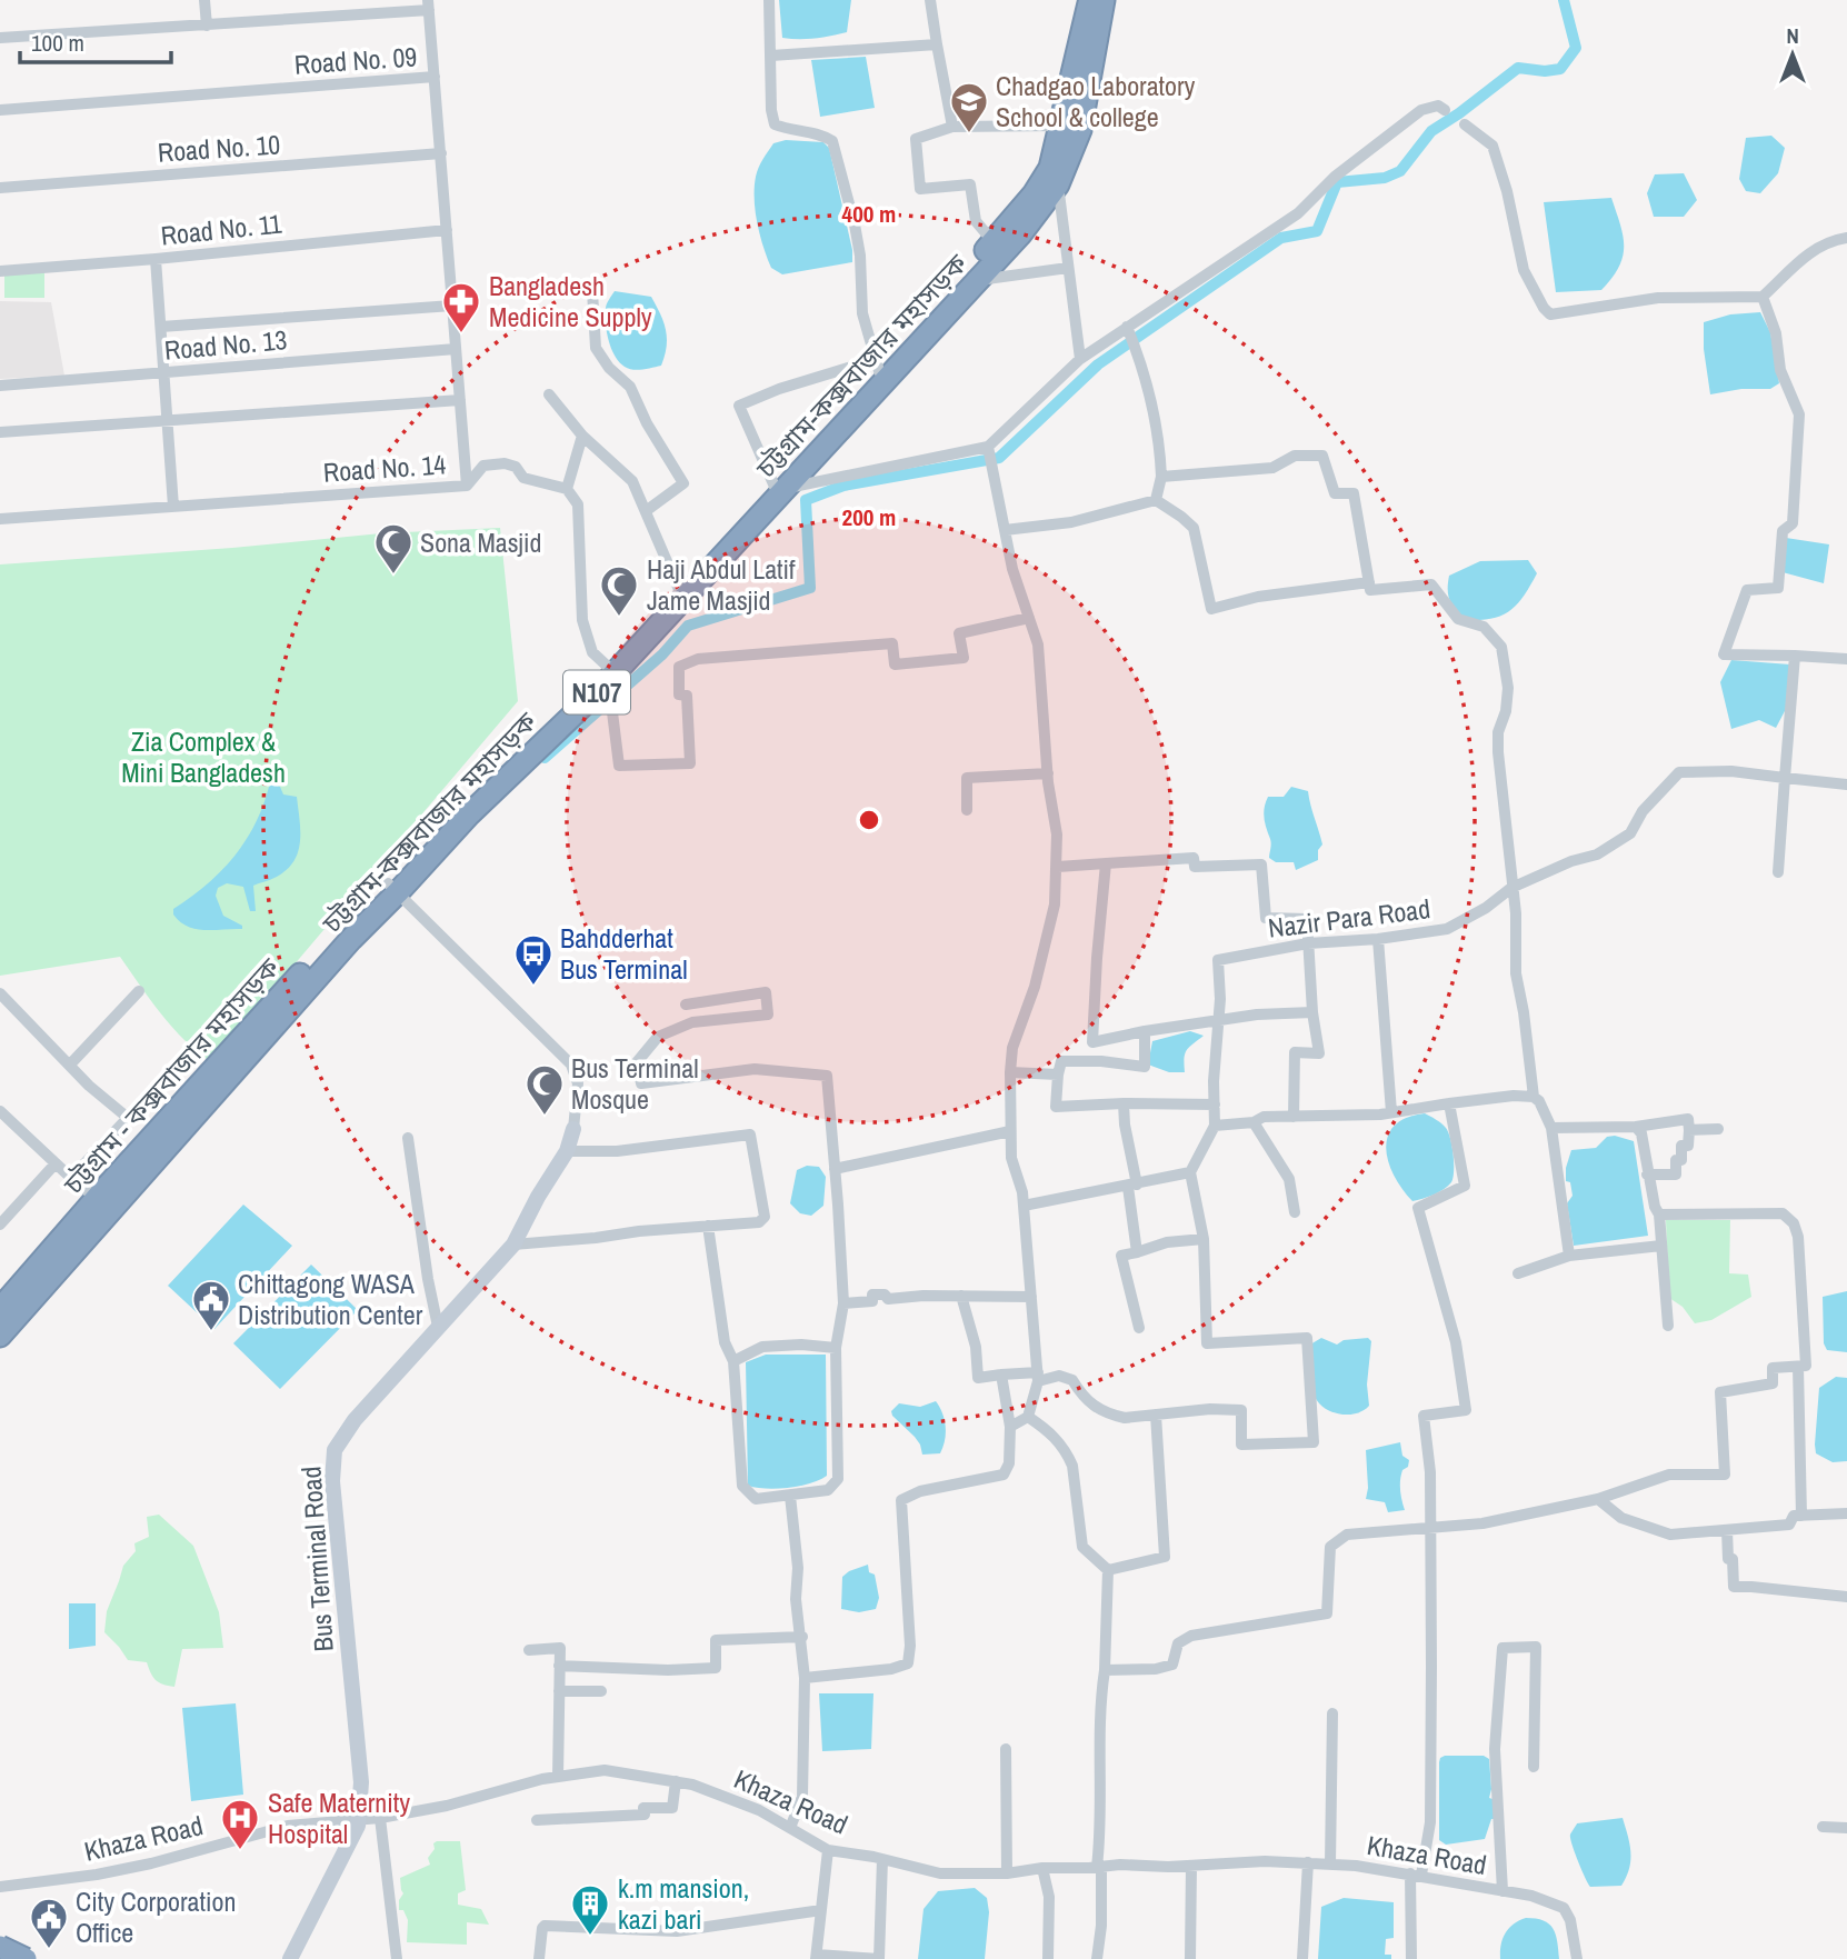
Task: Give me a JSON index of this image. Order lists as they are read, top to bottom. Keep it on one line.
{"streets":{"highway":["চট্টগ্রাম-কক্সবাজার মহাসড়ক","N107","চট্টগ্রাম - কক্সবাজার মহাসড়ক"],"main road":["Bus Terminal Road"],"street":["Road No. 09","Road No. 10","Road No. 11","Road No. 13","Road No. 14","Nazir Para Road","Khaza Road"]},"crossings":[["চট্টগ্রাম-কক্সবাজার মহাসড়ক","N107"],["চট্টগ্রাম-কক্সবাজার মহাসড়ক","চট্টগ্রাম - কক্সবাজার মহাসড়ক"],["Bus Terminal Road","Khaza Road"]],"parks":["Zia Complex & Mini Bangladesh"],"places":{"school or university":["Chadgao Laboratory School & college"],"pharmacy":["Bangladesh Medicine Supply"],"mosque":["Sona Masjid","Haji Abdul Latif Jame Masjid","Bus Terminal Mosque"],"bus stop":["Bahdderhat Bus Terminal"],"public building":["Chittagong WASA Distribution Center","City Corporation Office"],"hospital":["Safe Maternity Hospital"],"building":["k.m mansion, kazi bari"]},"scale_bar":"100 m","north":"top","rings":["400 m","200 m"]}
